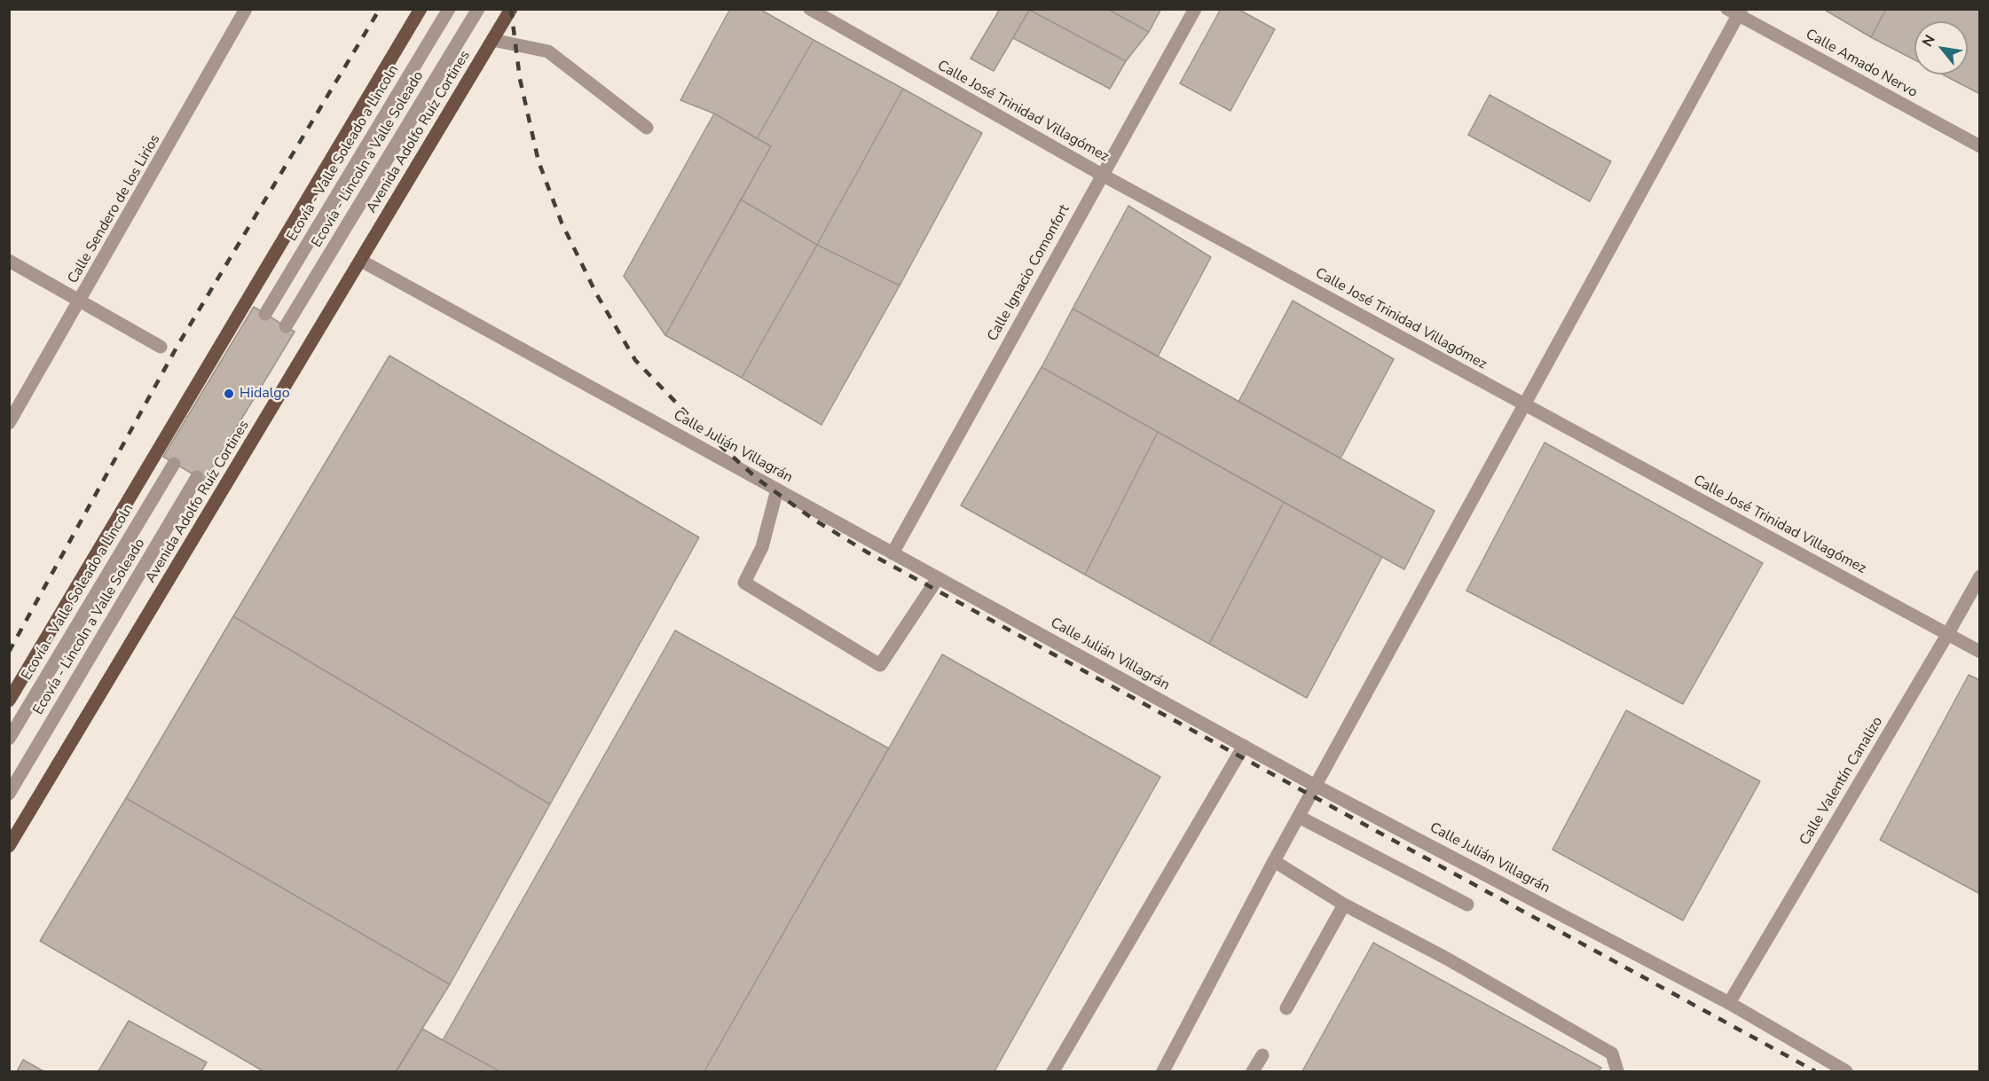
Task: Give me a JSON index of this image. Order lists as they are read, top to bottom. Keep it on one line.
{"streets":{"main road":["Avenida Adolfo Ruíz Cortines"],"street":["Calle Amado Nervo","Calle José Trinidad Villagómez","Ecovía - Valle Soleado a Lincoln","Ecovía - Lincoln a Valle Soleado","Calle Sendero de los Lirios","Calle Ignacio Comonfort","Calle Julián Villagrán","Calle Valentín Canalizo"]},"crossings":[["Calle José Trinidad Villagómez","Calle Ignacio Comonfort"],["Calle José Trinidad Villagómez","Calle Valentín Canalizo"],["Avenida Adolfo Ruíz Cortines","Calle Julián Villagrán"],["Calle Ignacio Comonfort","Calle Julián Villagrán"],["Calle Julián Villagrán","Calle Valentín Canalizo"]],"places":["Hidalgo"],"north":"top left"}
